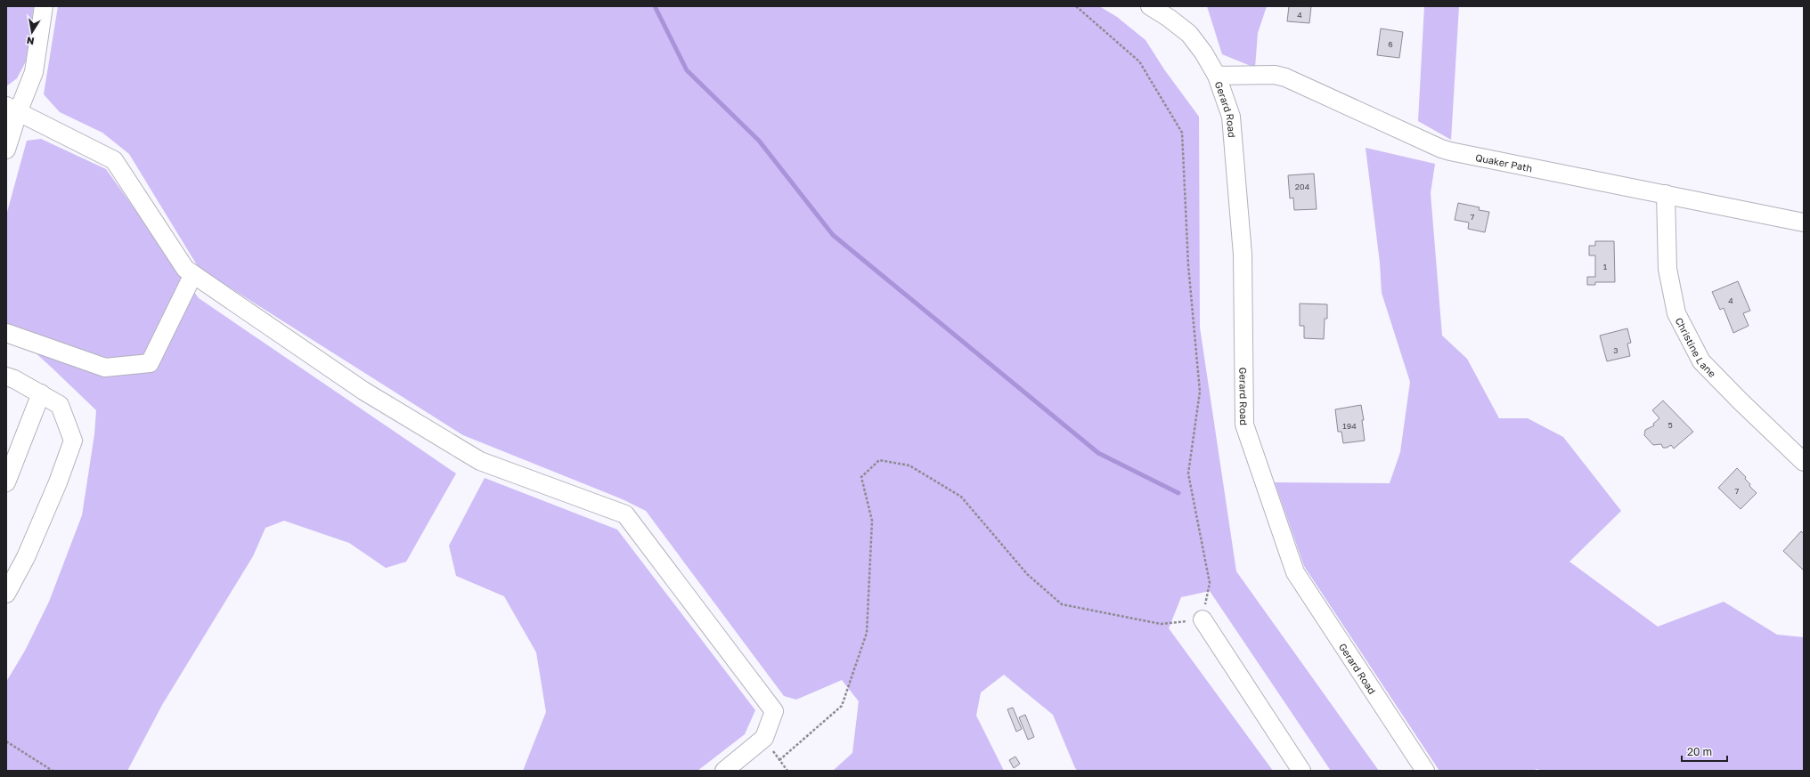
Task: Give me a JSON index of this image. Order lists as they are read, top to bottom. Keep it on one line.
{"streets":{"street":["Gerard Road","Quaker Path","Christine Lane"]},"crossings":[["Gerard Road","Quaker Path"],["Quaker Path","Christine Lane"]],"house_numbers":["4","6","204","7","1","4","3","5","194","7"],"scale_bar":"20 m","north":"bottom"}
